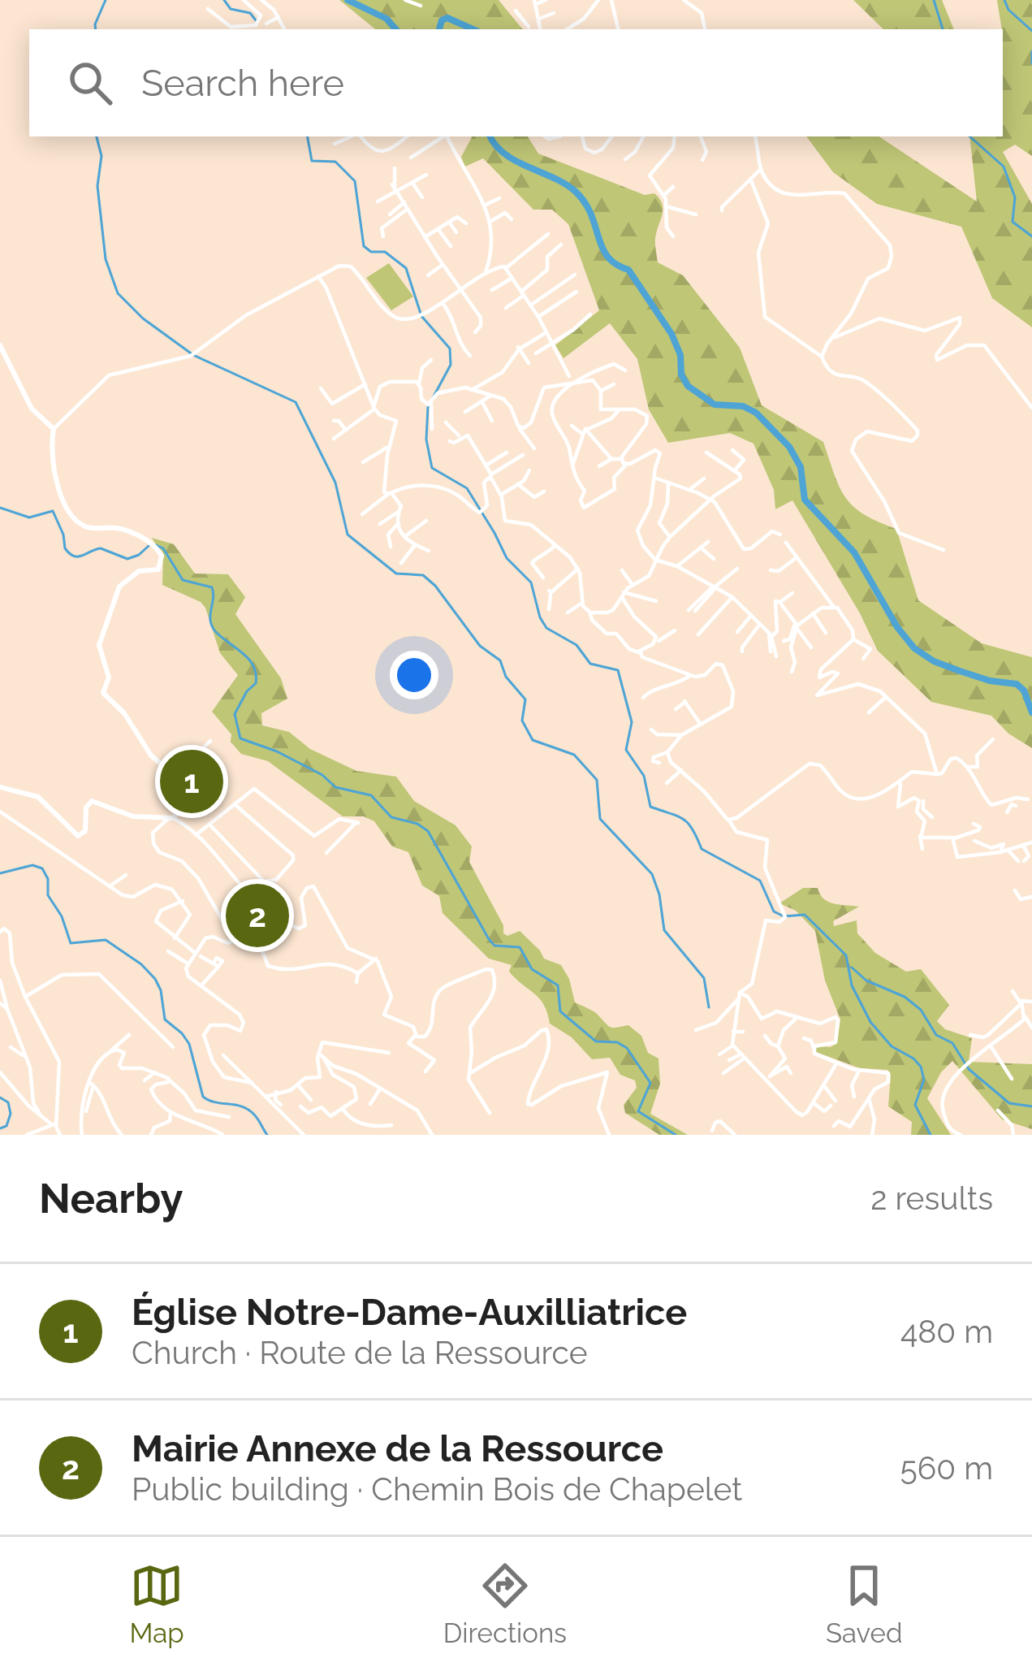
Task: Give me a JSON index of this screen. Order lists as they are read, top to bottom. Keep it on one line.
{"page":{"search":"Search here","pins":["1","2"],"heading":["Nearby","2 results"],"list":[{"mark":"1","name":"Église Notre-Dame-Auxilliatrice","note":"Church · Route de la Ressource","value":"480 m"},{"mark":"2","name":"Mairie Annexe de la Ressource","note":"Public building · Chemin Bois de Chapelet","value":"560 m"}],"nav":["Map","Directions","Saved"]}}
